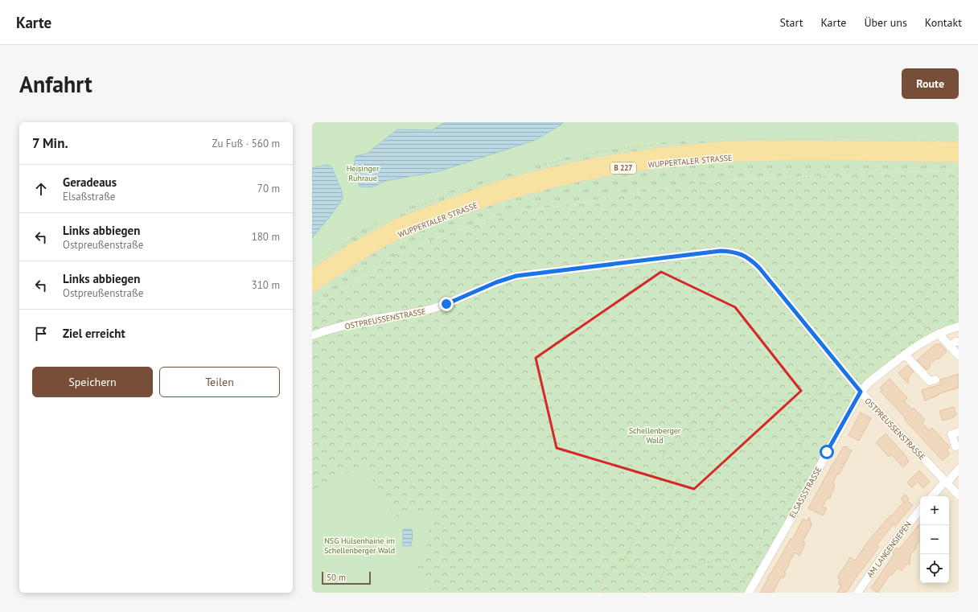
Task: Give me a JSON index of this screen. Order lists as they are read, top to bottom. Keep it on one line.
{"streets":{"main road":["WUPPERTALER STRASSE","B 227"],"street":["OSTPREUSSENSTRASSE","ELSASSSTRASSE","AM LANGENSIEPEN"]},"crossings":[["OSTPREUSSENSTRASSE","ELSASSSTRASSE"]],"parks":["Heisinger Ruhraue","Schellenberger Wald","NSG Hülsenhaine im Schellenberger Wald"],"scale_bar":"50 m","page":{"header":"Karte","nav":["Start","Karte","Über uns","Kontakt"],"buttons":["Route",["Speichern","Teilen"]],"title":"Anfahrt","heading":["7 Min.","Zu Fuß · 560 m"],"list":[["Geradeaus","Elsaßstraße","70 m"],["Links abbiegen","Ostpreußenstraße","180 m"],["Links abbiegen","Ostpreußenstraße","310 m"],"Ziel erreicht"],"map_buttons":["+","−"],"scale":"50 m"}}
